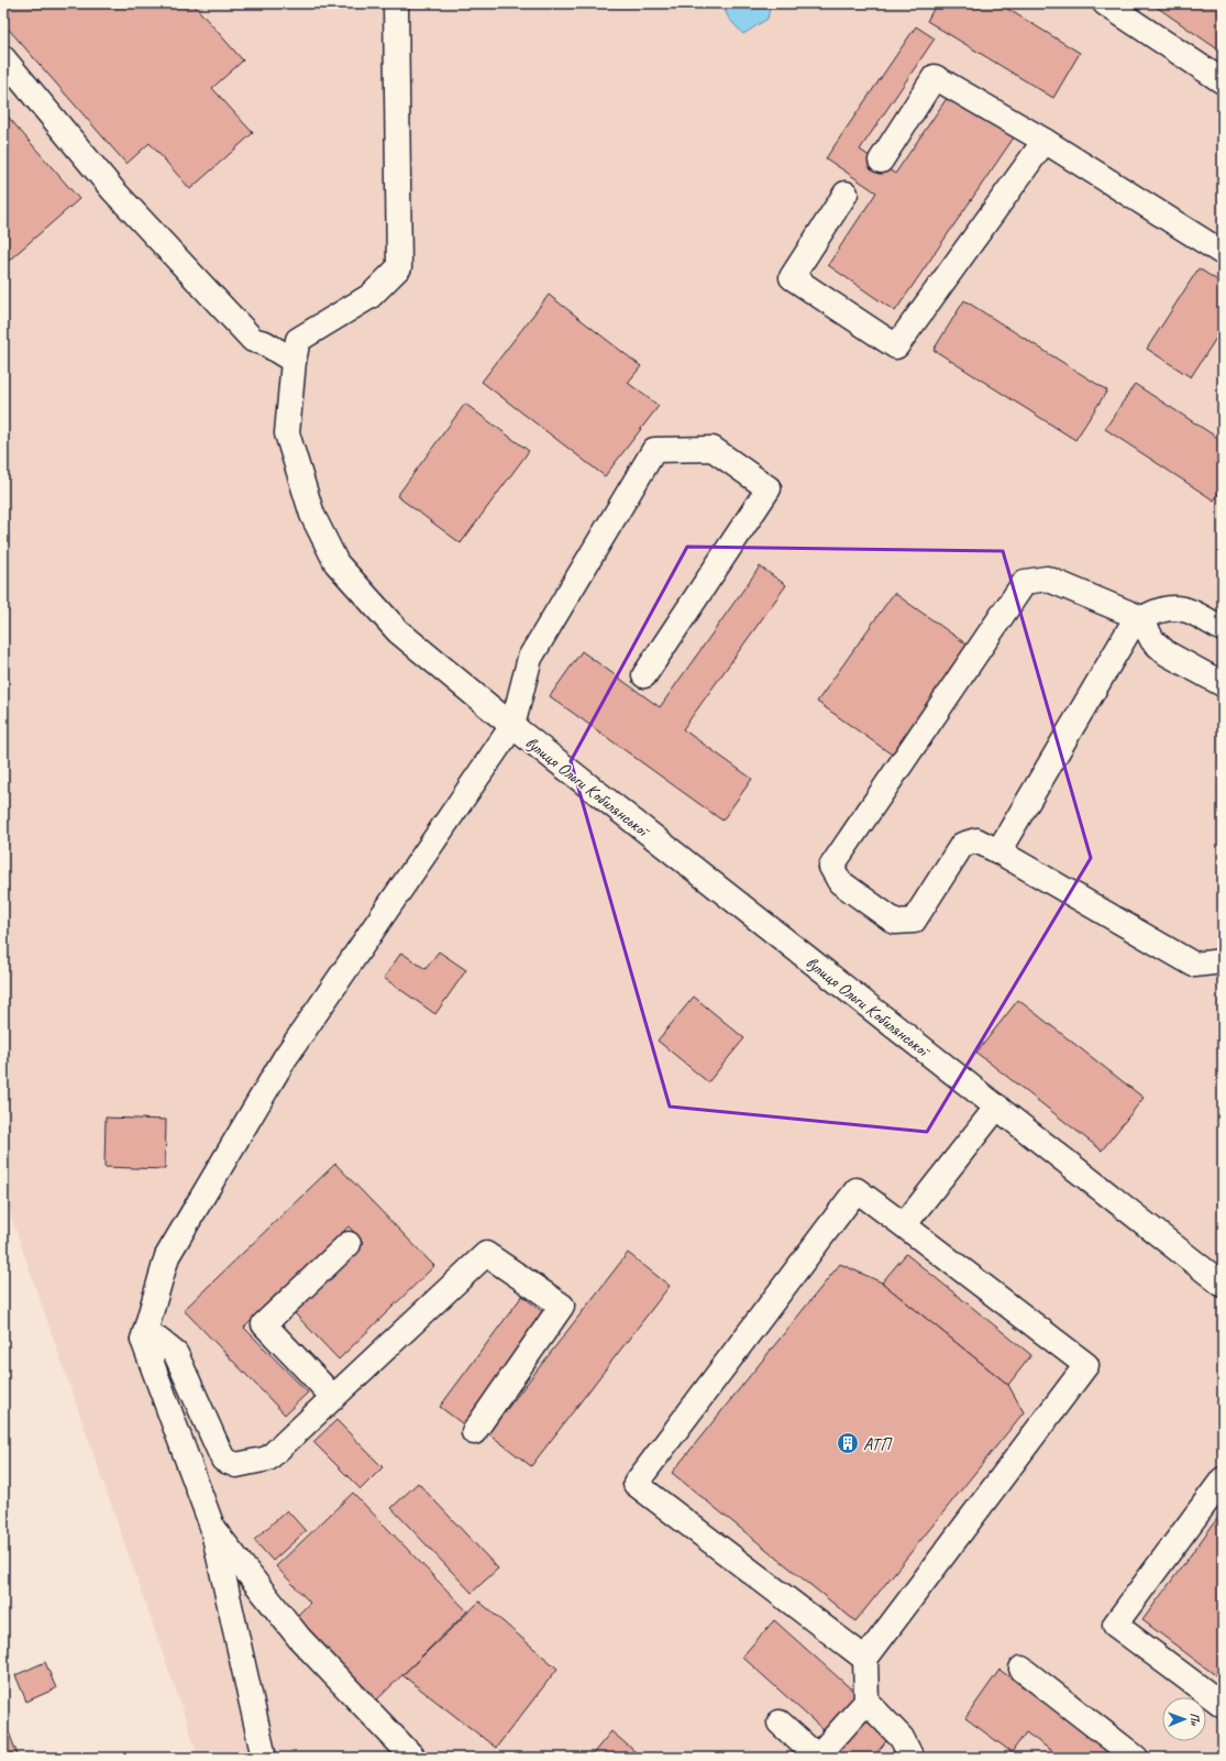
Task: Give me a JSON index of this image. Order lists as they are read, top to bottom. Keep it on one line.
{"streets":{"street":["вулиця Ольги Кобилянської"]},"places":{"building":["АТП"]},"north":"right"}
